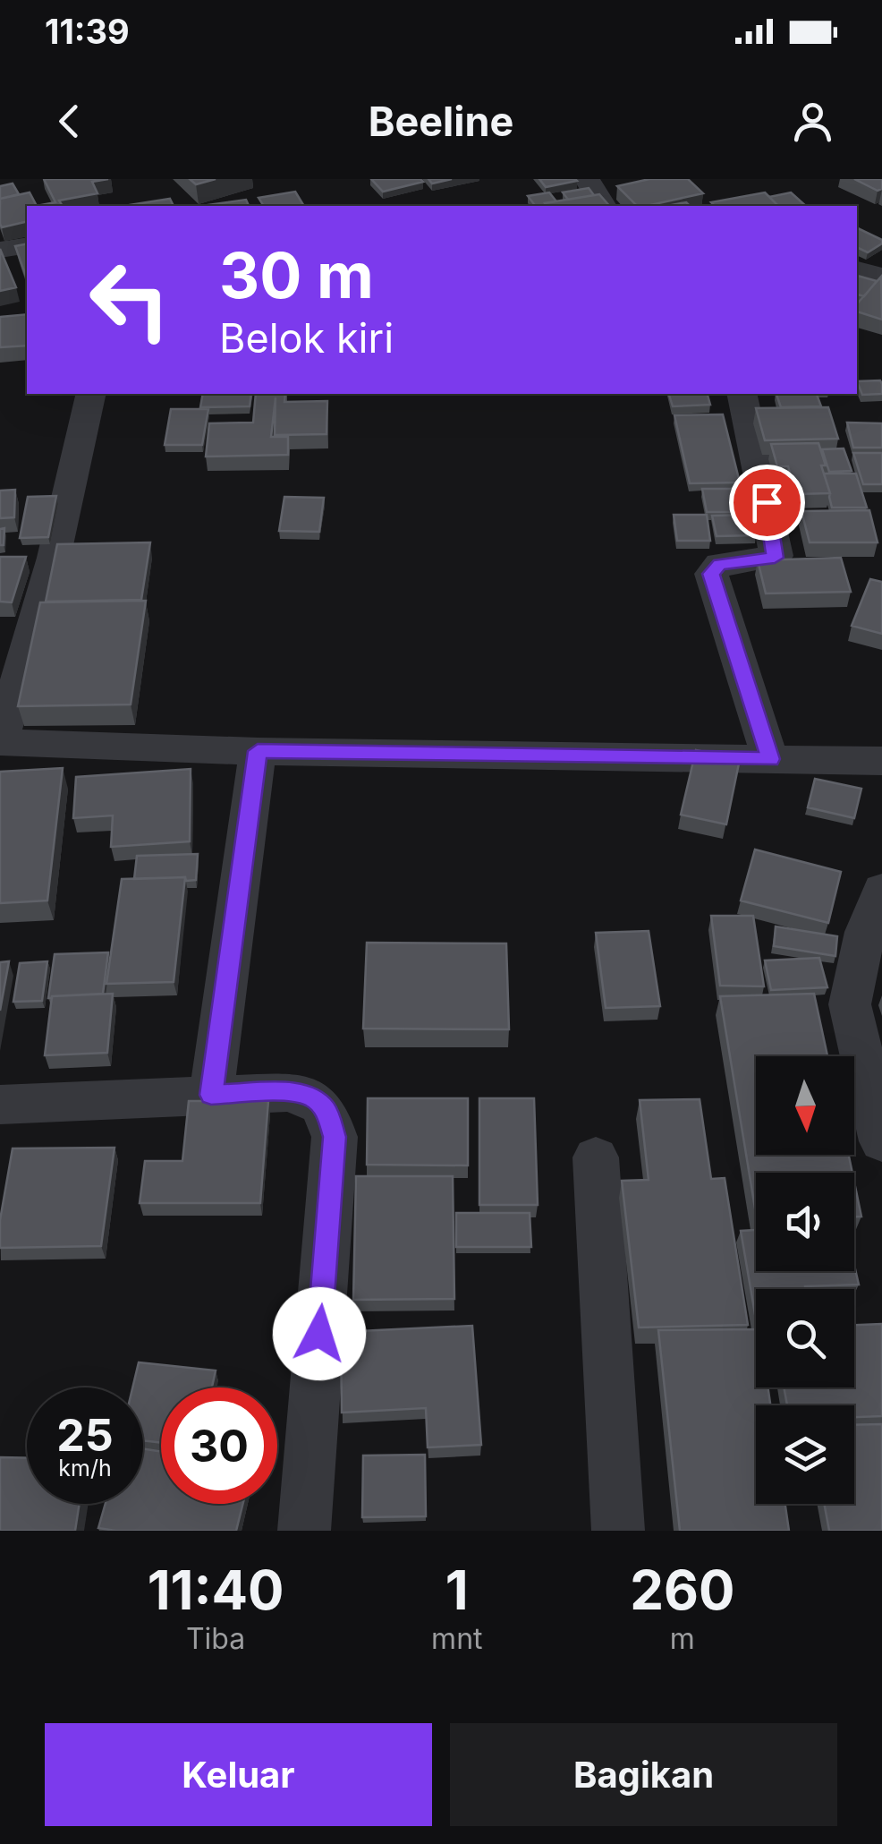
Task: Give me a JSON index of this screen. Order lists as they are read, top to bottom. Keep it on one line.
{"north":"bottom","page":{"status":"11:39","header":"Beeline","turn":["30 m","Belok kiri"],"speed":"25 km/h","limit":"30","eta":["11:40","Tiba","1","mnt","260","m"],"buttons":["Keluar","Bagikan"]}}
